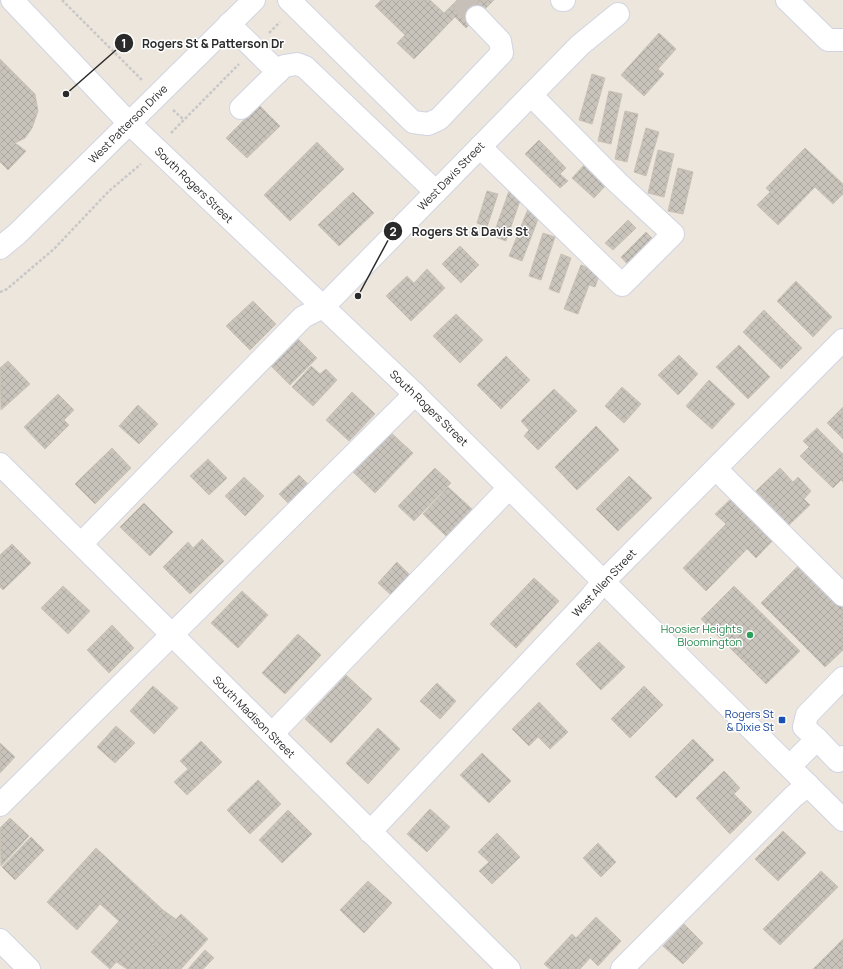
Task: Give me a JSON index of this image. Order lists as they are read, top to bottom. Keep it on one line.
{"streets":{"street":["West Patterson Drive","West Davis Street","South Rogers Street","West Allen Street","South Madison Street"]},"crossings":[["West Patterson Drive","South Rogers Street"],["West Davis Street","South Rogers Street"],["West Davis Street","South Madison Street"],["South Rogers Street","West Allen Street"],["West Allen Street","South Madison Street"]],"places":{"other":["Rogers St & Patterson Dr","Rogers St & Davis St","Hoosier Heights Bloomington"],"transit":["Rogers St & Dixie St"]}}
